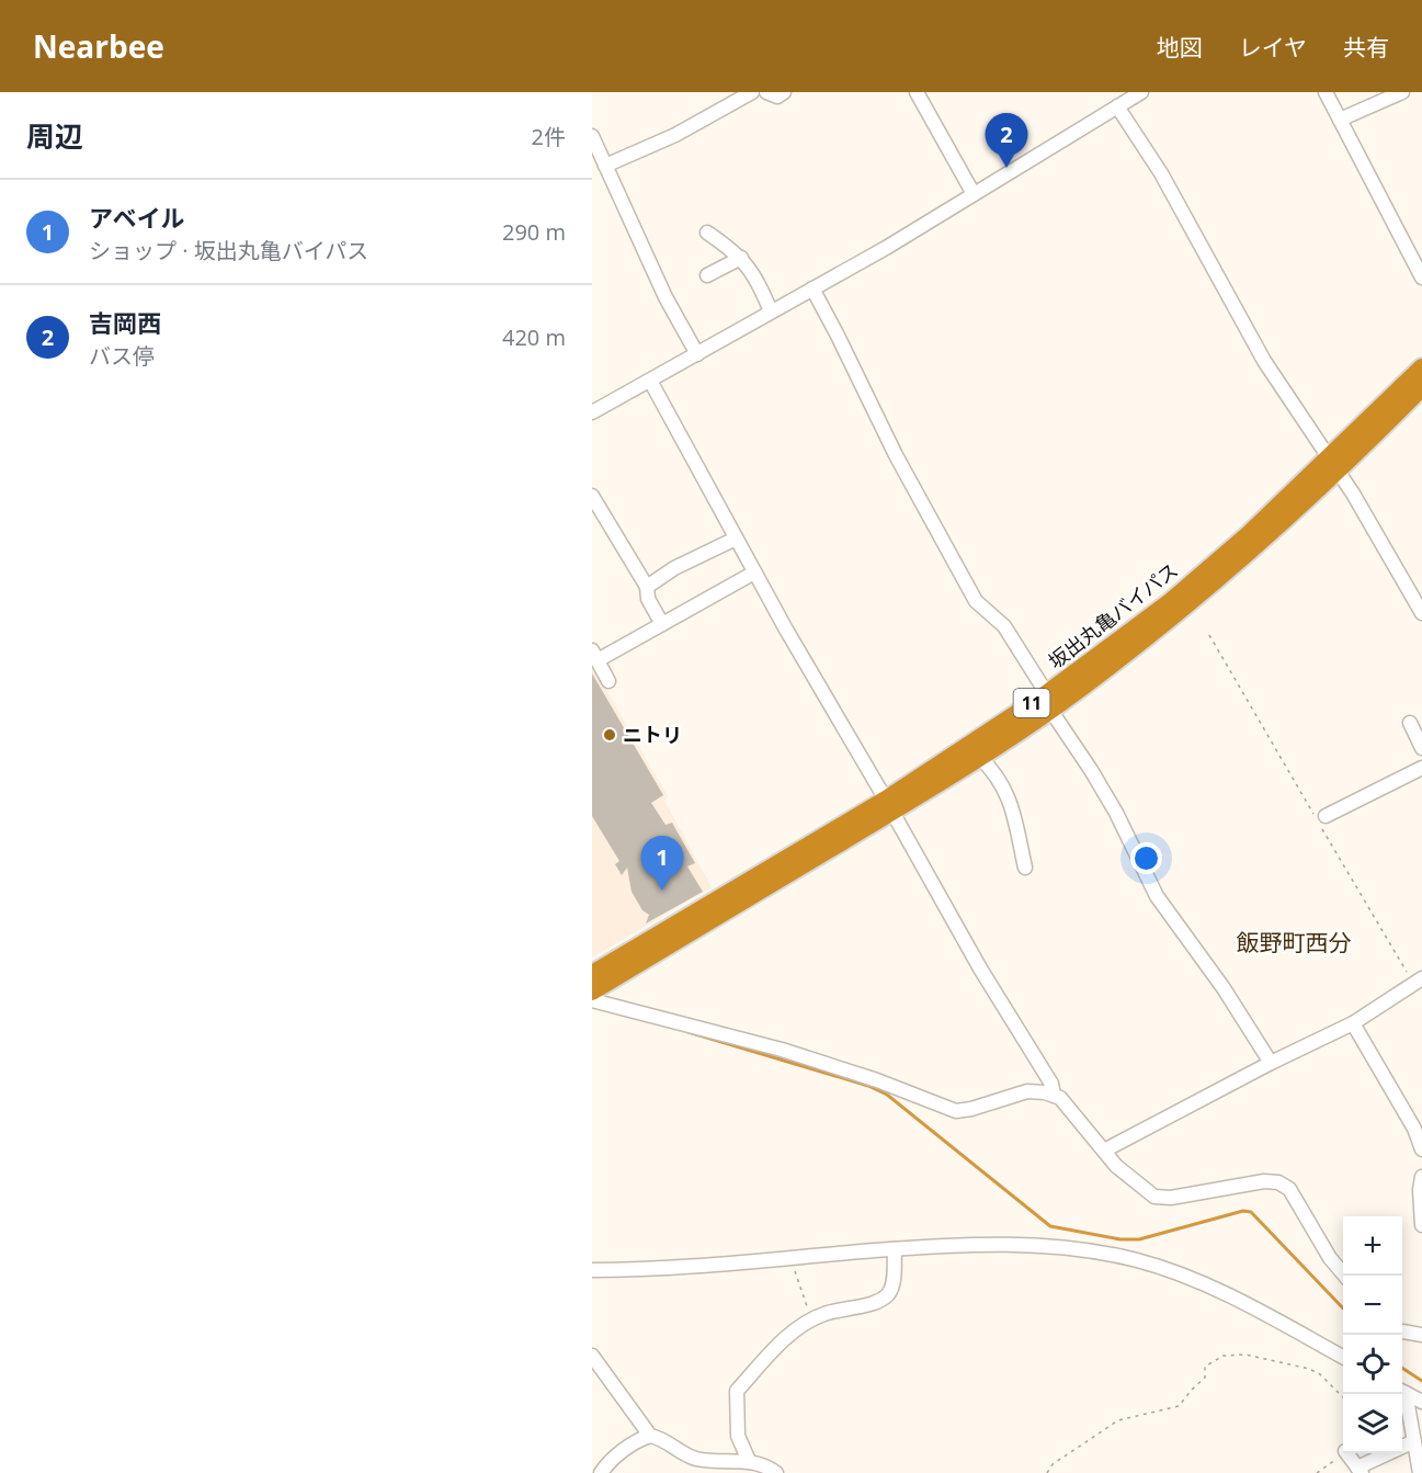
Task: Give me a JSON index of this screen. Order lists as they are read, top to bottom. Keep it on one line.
{"streets":{"highway":["坂出丸亀バイパス","11"]},"districts":["飯野町西分"],"places":["ニトリ"],"page":{"header":"Nearbee","nav":["地図","レイヤ","共有"],"heading":["周辺","2件"],"pins":["2","1"],"list":[{"mark":"1","name":"アベイル","note":"ショップ · 坂出丸亀バイパス","value":"290 m"},{"mark":"2","name":"吉岡西","note":"バス停","value":"420 m"}],"map_buttons":["+","−"]}}
